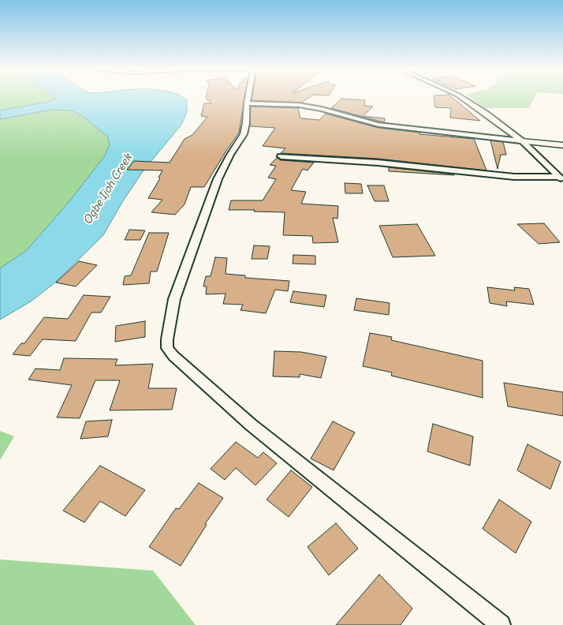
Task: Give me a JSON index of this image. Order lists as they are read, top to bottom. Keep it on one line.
{"water":["Ogbe Ijoh Creek"]}
